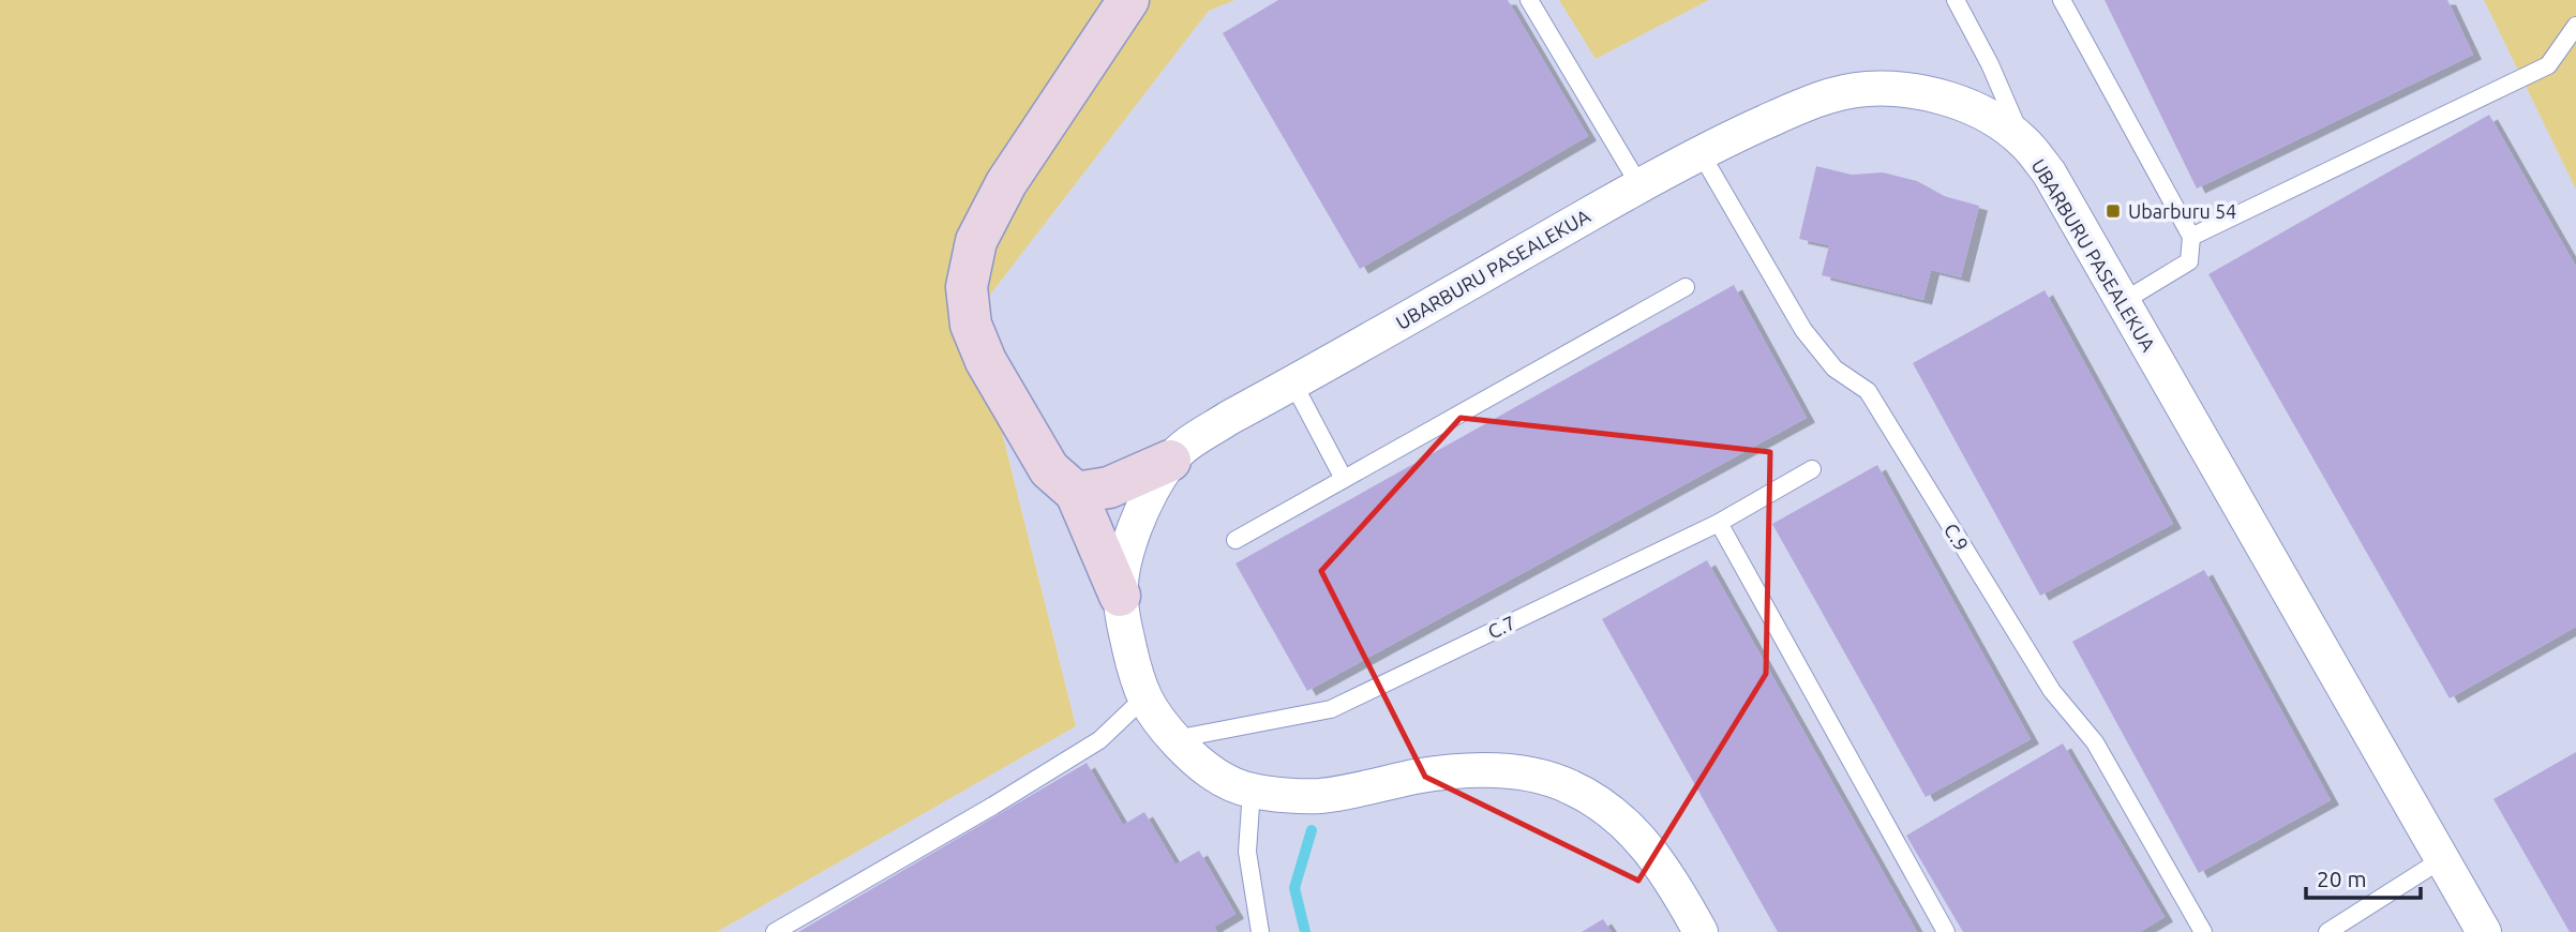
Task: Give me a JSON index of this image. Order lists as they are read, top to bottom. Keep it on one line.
{"streets":{"main road":["UBARBURU PASEALEKUA"],"lane":["C.9","C.7"]},"crossings":[["UBARBURU PASEALEKUA","C.9"],["UBARBURU PASEALEKUA","C.7"]],"places":{"transit":["Ubarburu 54"]},"scale_bar":"20 m"}
